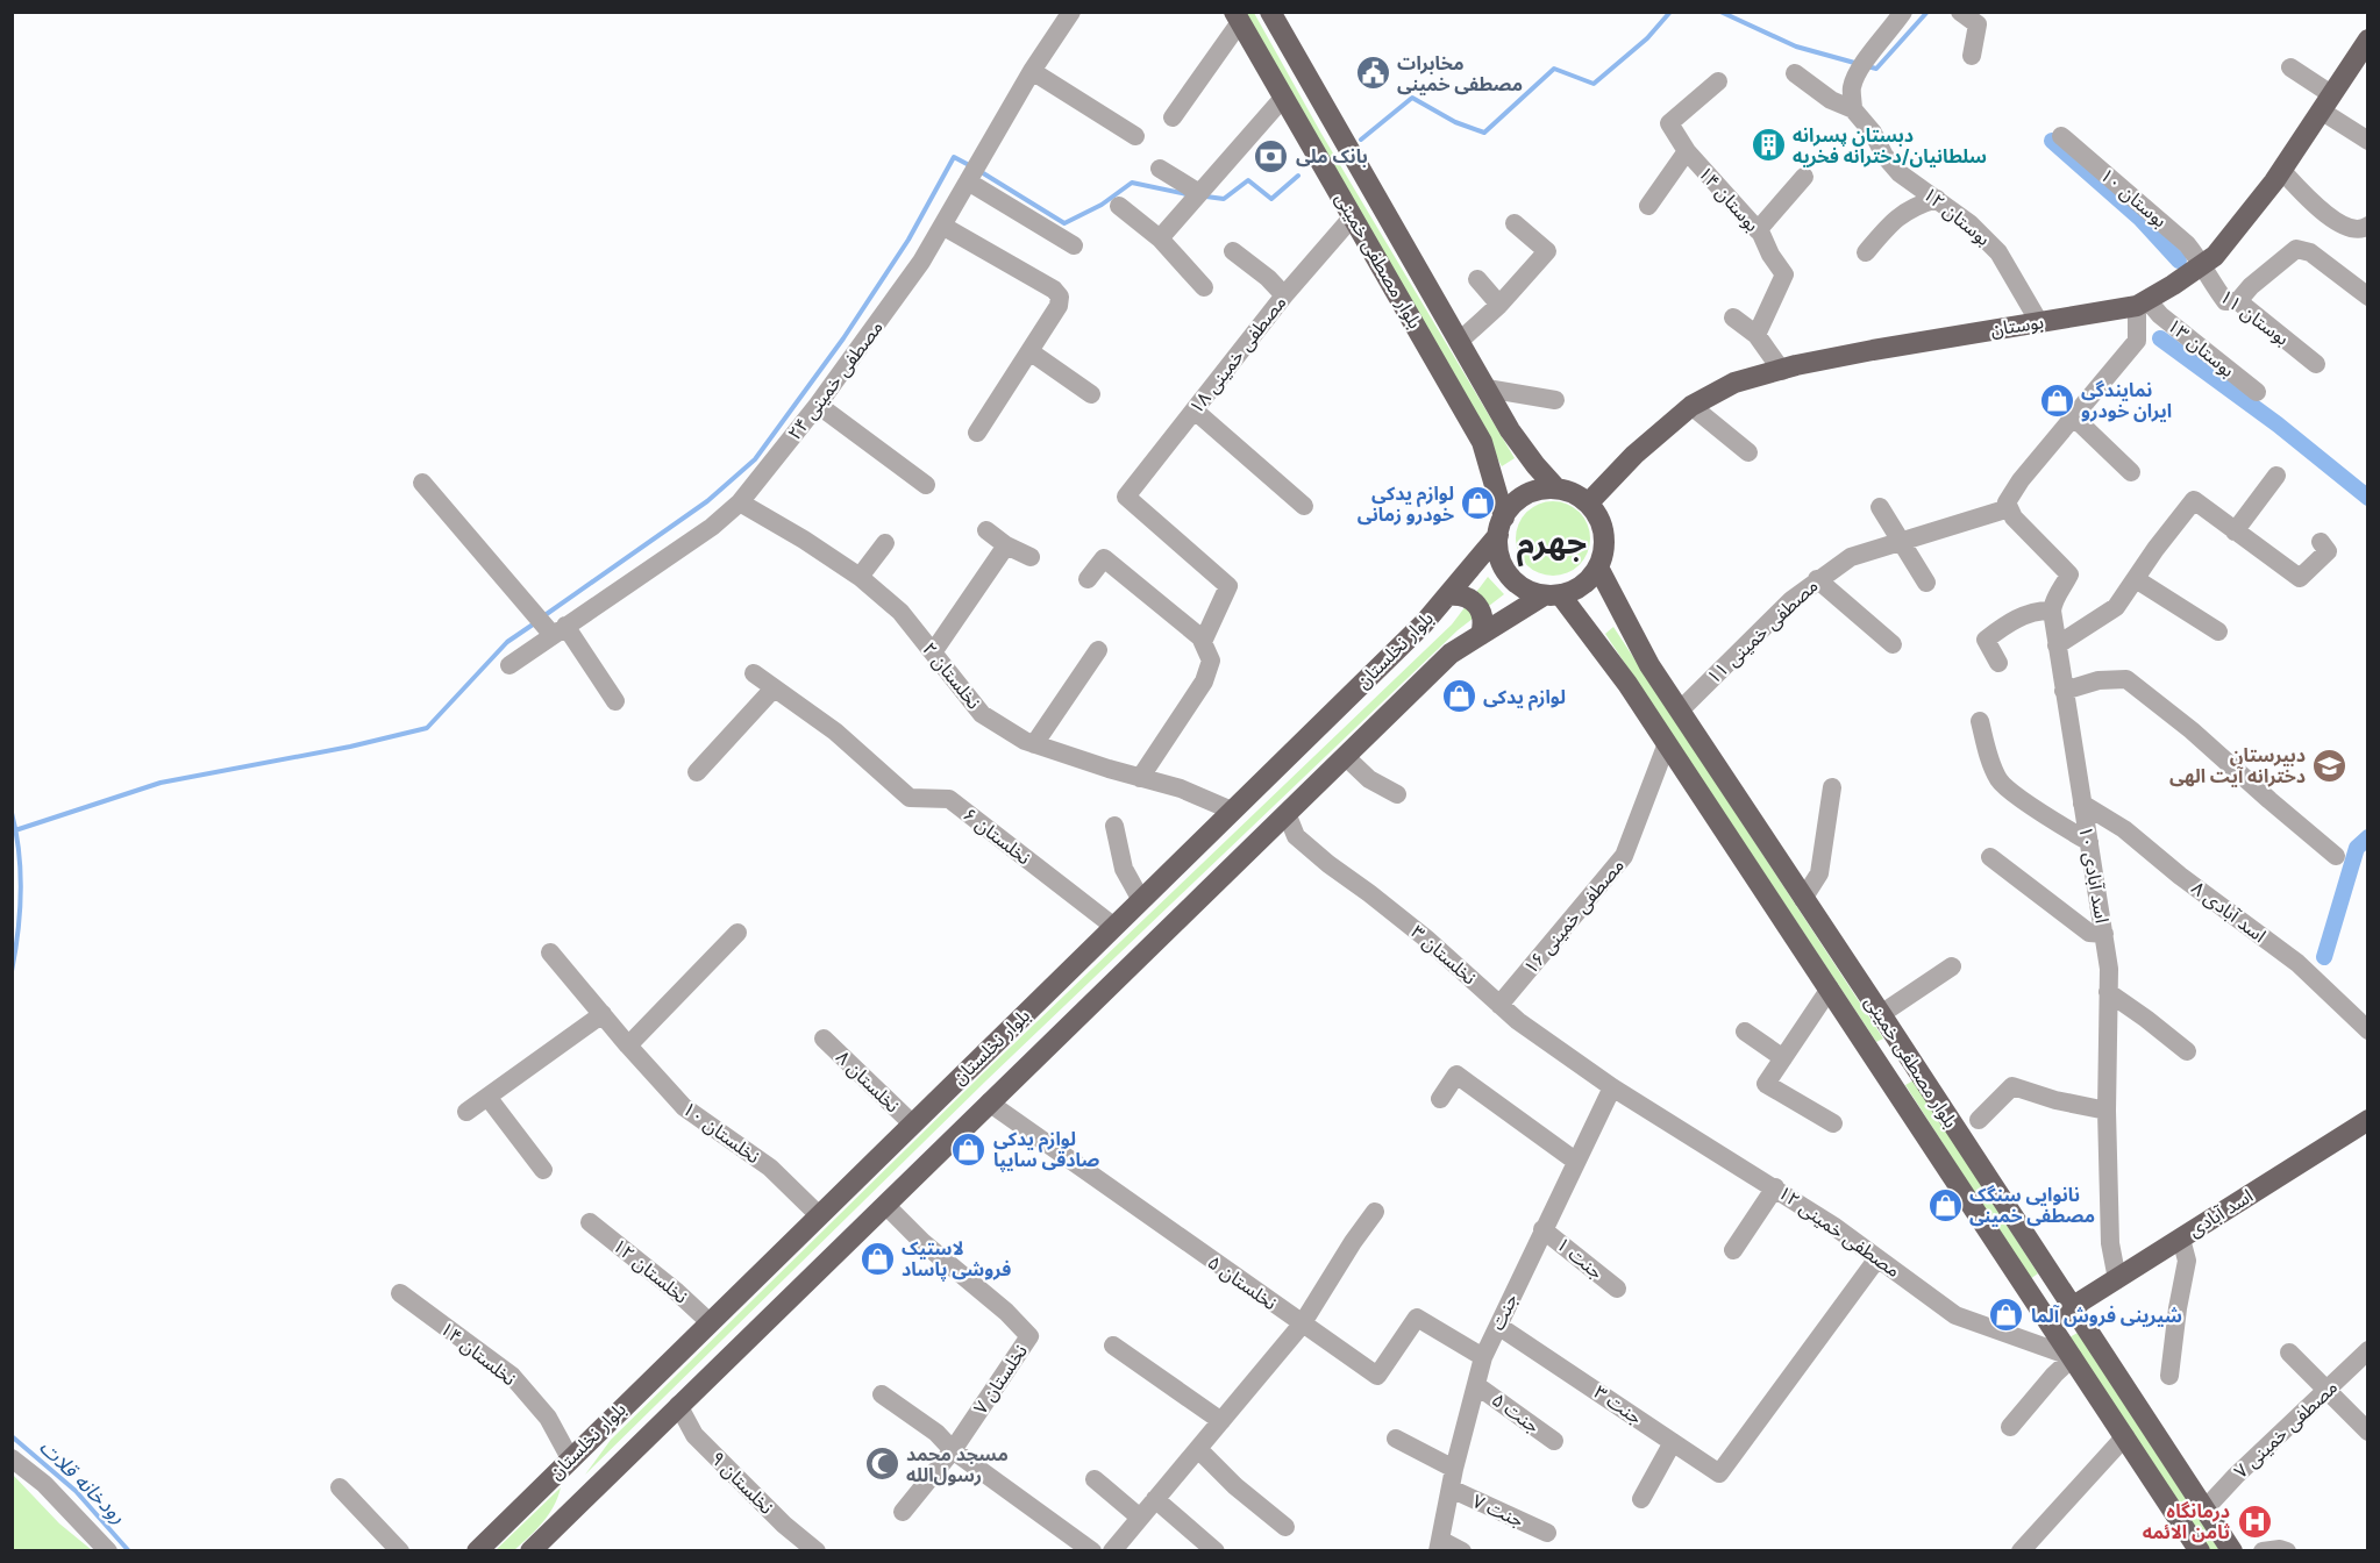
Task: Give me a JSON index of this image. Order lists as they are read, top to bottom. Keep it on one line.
{"streets":{"main road":["بلوار مصطفی خمینی","بوستان","بلوار نخلستان","اسد آبادی"],"street":["بوستان ۱۰","بوستان ۱۴","۱۲ بوستان","بوستان ۱۱","بوستان ۱۳","مصطفی خمینی ۱۸","مصطفی خمینی ۲۴","مصطفی خمینی ۱۱","نخلستان ۲","نخلستان ۶","اسد آبادی ۱۰","اسد آبادی ۸","مصطفی خمینی ۱۶","نخلستان ۳","نخلستان ۸","نخلستان ۱۰","مصطفی خمینی ۱۲","جنت ۱","نخلستان ۱۲","نخلستان ۵","جنت","نخلستان ۱۴","نخلستان ۷","جنت ۳","جنت ۵","مصطفی خمینی ۷","نخلستان ۹","جنت ۷"]},"crossings":[["بوستان ۱۰","بوستان ۱۱"],["بوستان ۱۰","بوستان"],["۱۲ بوستان","بوستان"],["بلوار مصطفی خمینی","بوستان"],["بلوار مصطفی خمینی","مصطفی خمینی ۱۸"],["بلوار مصطفی خمینی","مصطفی خمینی ۱۱"],["بلوار مصطفی خمینی","بلوار نخلستان"],["بلوار مصطفی خمینی","مصطفی خمینی ۱۶"],["بلوار مصطفی خمینی","اسد آبادی"],["بلوار مصطفی خمینی","مصطفی خمینی ۱۲"],["بلوار مصطفی خمینی","مصطفی خمینی ۷"],["بوستان ۱۱","بوستان"],["بوستان","بوستان ۱۳"],["بوستان","بلوار نخلستان"],["مصطفی خمینی ۲۴","نخلستان ۲"],["بلوار نخلستان","نخلستان ۲"],["بلوار نخلستان","نخلستان ۶"],["بلوار نخلستان","نخلستان ۳"],["بلوار نخلستان","نخلستان ۸"],["بلوار نخلستان","نخلستان ۱۰"],["بلوار نخلستان","نخلستان ۱۲"],["بلوار نخلستان","نخلستان ۵"],["بلوار نخلستان","نخلستان ۱۴"],["بلوار نخلستان","نخلستان ۷"],["بلوار نخلستان","نخلستان ۹"],["اسد آبادی ۱۰","اسد آبادی ۸"],["اسد آبادی ۱۰","اسد آبادی"],["مصطفی خمینی ۱۶","نخلستان ۳"],["نخلستان ۳","مصطفی خمینی ۱۲"],["نخلستان ۳","جنت"],["مصطفی خمینی ۱۲","جنت"],["مصطفی خمینی ۱۲","جنت ۳"],["جنت ۱","جنت"],["نخلستان ۵","جنت"],["جنت","جنت ۳"],["جنت","جنت ۵"],["جنت","جنت ۷"]],"districts":["جهرم"],"water":["رودخانه قلات"],"places":{"public building":["مخابرات مصطفی خمینی"],"building":["دبستان پسرانه سلطانیان/دخترانه فخریه"],"bank":["بانک ملی"],"shop":["نمایندگی ایران خودرو","لوازم یدکی خودرو زمانی","لوازم یدکی","لوازم یدکی صادقی سایپا","نانوایی سنگک مصطفی خمینی","لاستیک فروشی پاساد","شیرینی فروش آلما"],"school or university":["دبیرستان دخترانه آیت الهی"],"mosque":["مسجد محمد رسول‌الله"],"hospital":["درمانگاه ثامن الائمه"]}}
